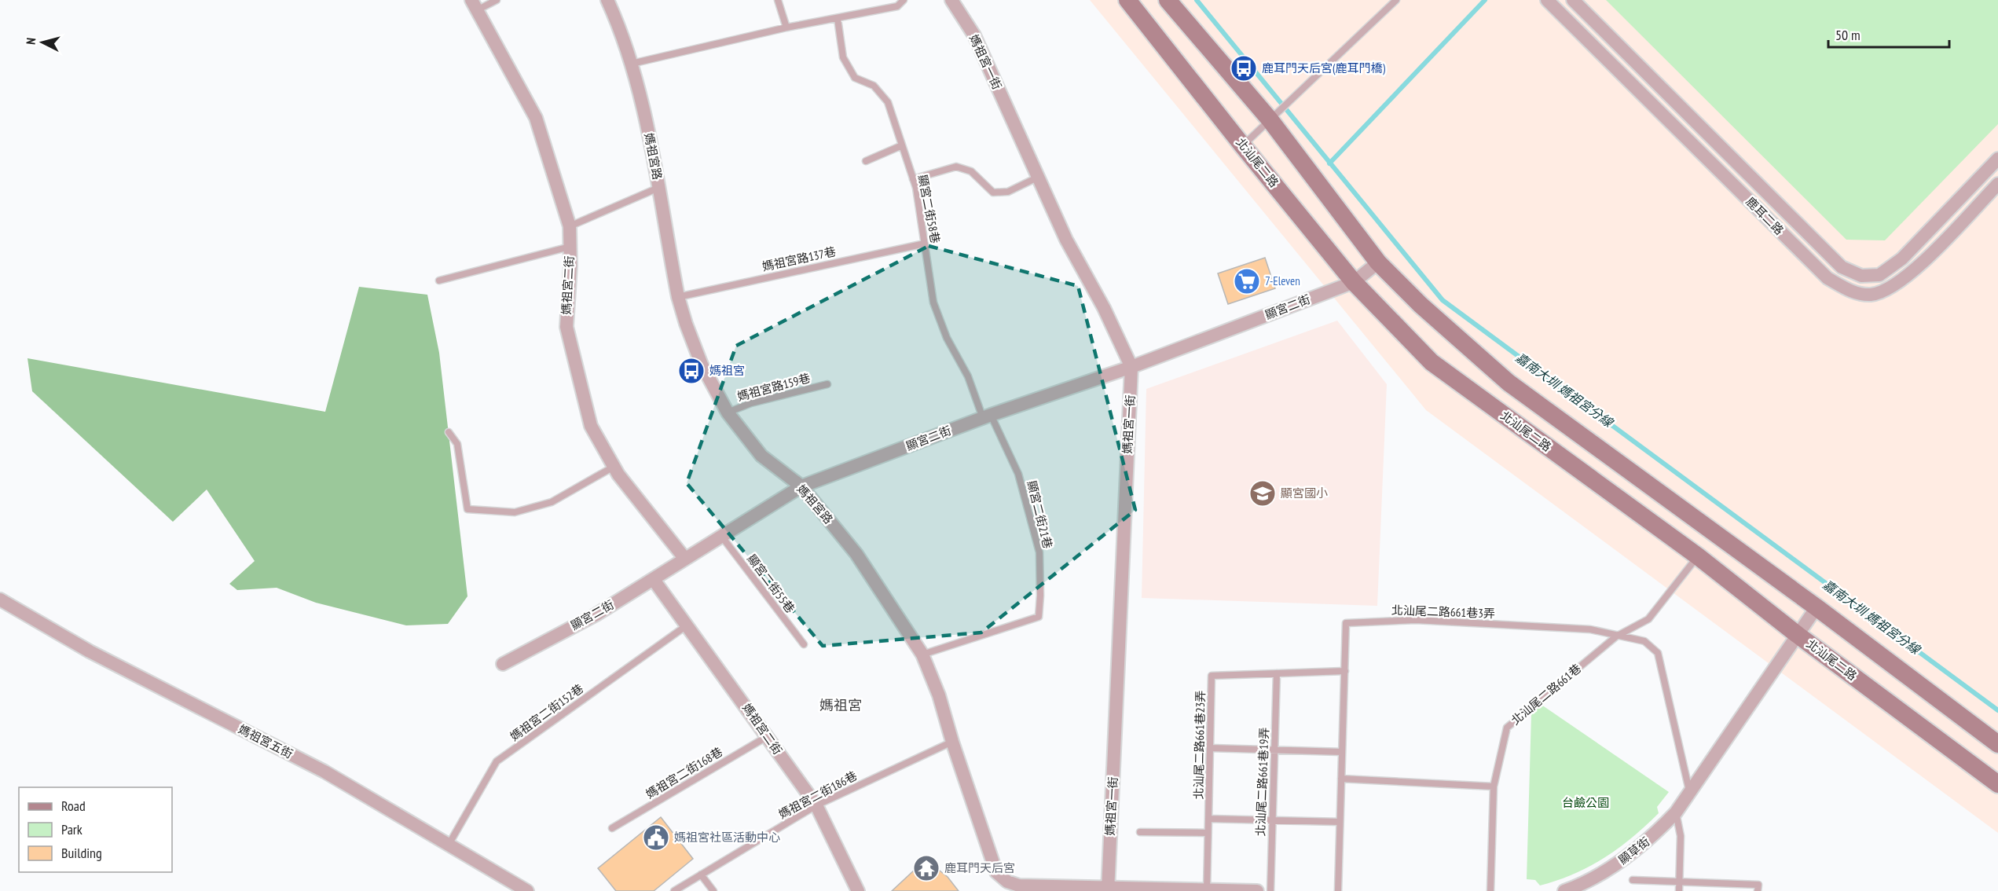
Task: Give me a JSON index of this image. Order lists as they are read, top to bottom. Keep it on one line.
{"streets":{"street":["媽祖宮一街","媽祖宮路","北汕尾二路","鹿耳二路","媽祖宮二街","顯宮二街","媽祖宮五街","顯草街"],"lane":["顯宮二街58巷","媽祖宮路137巷","媽祖宮路159巷","顯宮二街21巷","顯宮二街55巷","北汕尾二路661巷3弄","北汕尾二路661巷","媽祖宮二街152巷","北汕尾二路661巷23弄","媽祖宮二街168巷","北汕尾二路661巷19弄","媽祖宮二街186巷"]},"crossings":[["媽祖宮一街","媽祖宮路"],["媽祖宮一街","顯宮二街"],["媽祖宮路","媽祖宮路137巷"],["媽祖宮路","顯宮二街"],["媽祖宮路","媽祖宮路159巷"],["媽祖宮路","顯宮二街21巷"],["媽祖宮路","媽祖宮二街186巷"],["北汕尾二路","顯宮二街"],["北汕尾二路","北汕尾二路661巷"],["顯宮二街58巷","媽祖宮路137巷"],["顯宮二街58巷","顯宮二街"],["顯宮二街58巷","顯宮二街21巷"],["媽祖宮二街","顯宮二街"],["媽祖宮二街","媽祖宮二街152巷"],["媽祖宮二街","媽祖宮二街168巷"],["媽祖宮二街","媽祖宮二街186巷"],["顯宮二街","顯宮二街21巷"],["顯宮二街","顯宮二街55巷"],["北汕尾二路661巷3弄","北汕尾二路661巷"],["北汕尾二路661巷3弄","北汕尾二路661巷23弄"],["北汕尾二路661巷3弄","顯草街"],["媽祖宮二街152巷","媽祖宮五街"],["北汕尾二路661巷23弄","北汕尾二路661巷19弄"]],"districts":["媽祖宮"],"water":["嘉南大圳 媽祖宮分線"],"parks":["台鹼公園"],"places":{"bus stop":["鹿耳門天后宮(鹿耳門橋)","媽祖宮"],"supermarket":["7-Eleven"],"school or university":["顯宮國小"],"public building":["媽祖宮社區活動中心"],"temple":["鹿耳門天后宮"]},"legend":["Road","Park","Building"],"scale_bar":"50 m","north":"left"}
